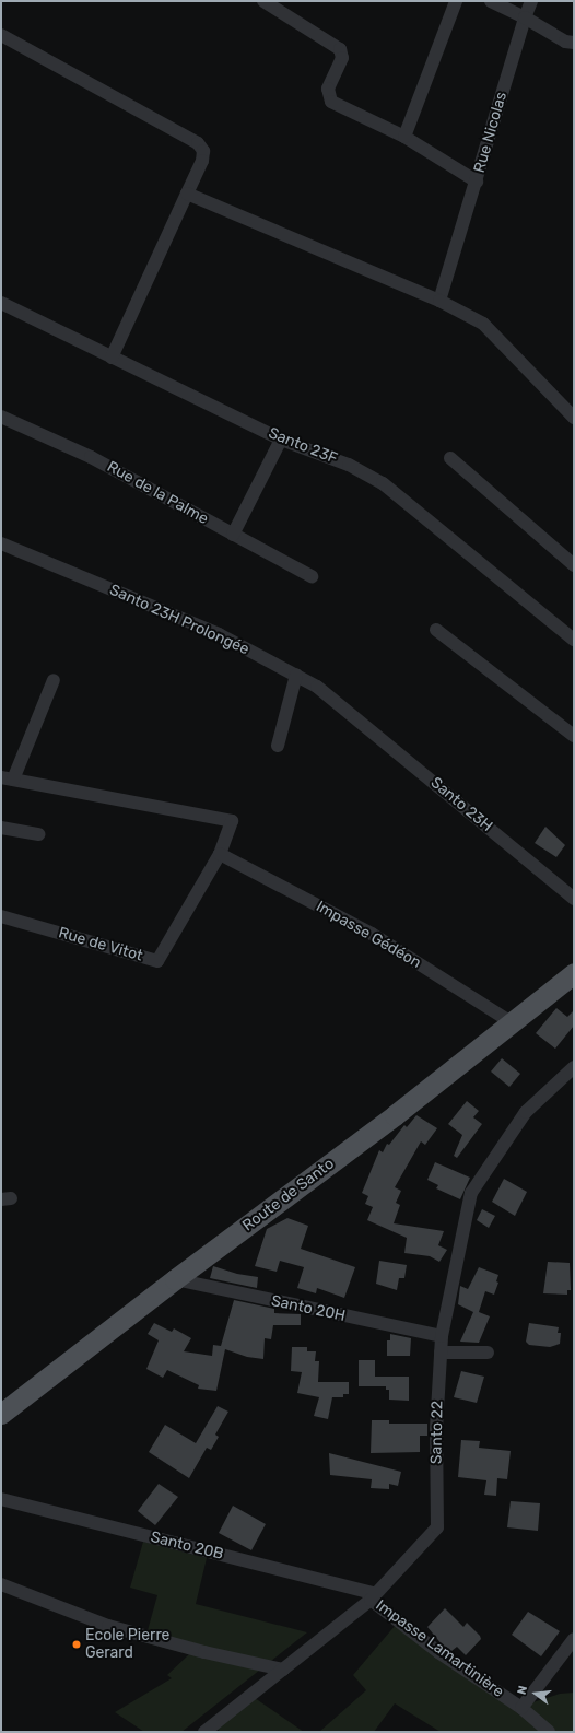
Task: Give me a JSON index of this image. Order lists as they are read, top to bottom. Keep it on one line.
{"streets":{"main road":["Route de Santo"],"street":["Rue Nicolas","Santo 23F","Rue de la Palme","Santo 23H Prolongée","Santo 23H","Impasse Gédéon","Rue de Vitot","Santo 20H","Santo 22","Santo 20B","Impasse Lamartinière"]},"crossings":[["Santo 23H Prolongée","Santo 23H"],["Impasse Gédéon","Rue de Vitot"],["Impasse Gédéon","Route de Santo"],["Route de Santo","Santo 20H"],["Santo 20H","Santo 22"],["Santo 22","Santo 20B"],["Santo 22","Impasse Lamartinière"],["Santo 20B","Impasse Lamartinière"]],"places":["Ecole Pierre Gerard"],"north":"left"}
